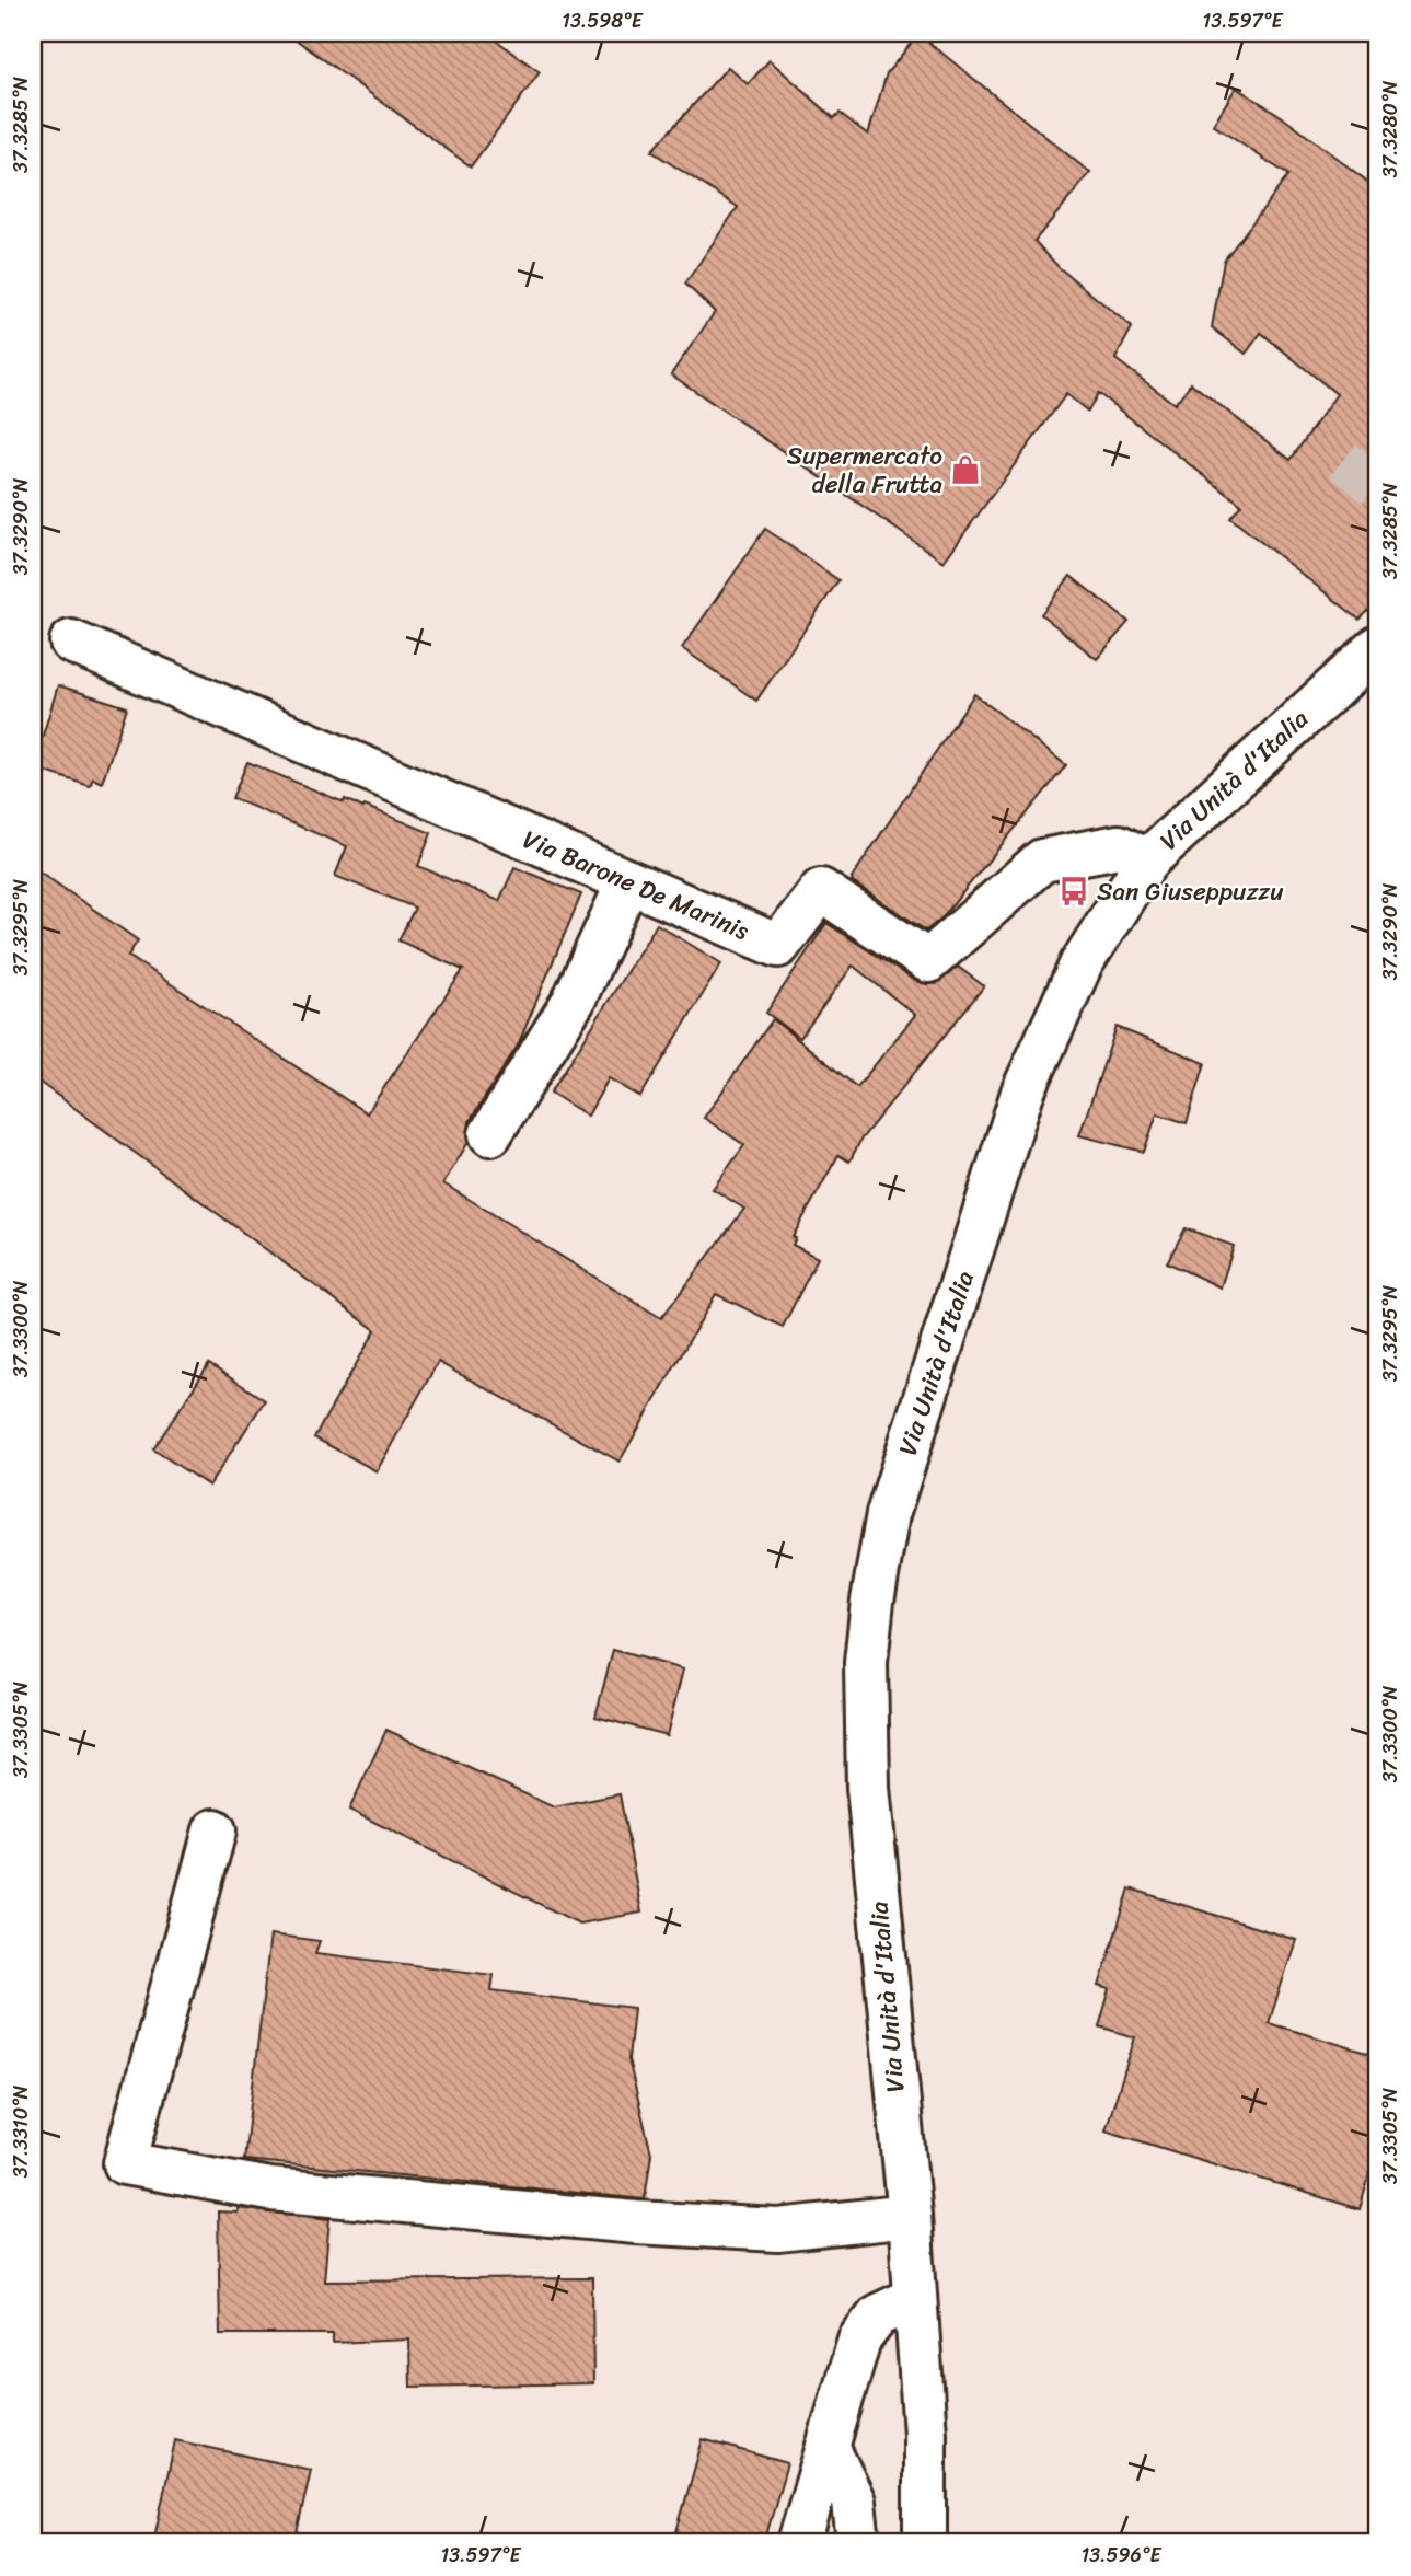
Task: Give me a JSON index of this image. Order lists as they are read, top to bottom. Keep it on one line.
{"streets":{"street":["Via Unità d'Italia","Via Barone De Marinis"]},"crossings":[["Via Unità d'Italia","Via Barone De Marinis"]],"places":{"shop":["Supermercato della Frutta"],"bus stop":["San Giuseppuzzu"]},"coordinates":["13.598°E","13.597°E","37.3285°N","37.3280°N","37.3290°N","37.3295°N","37.3300°N","37.3305°N","37.3310°N","13.596°E"]}
